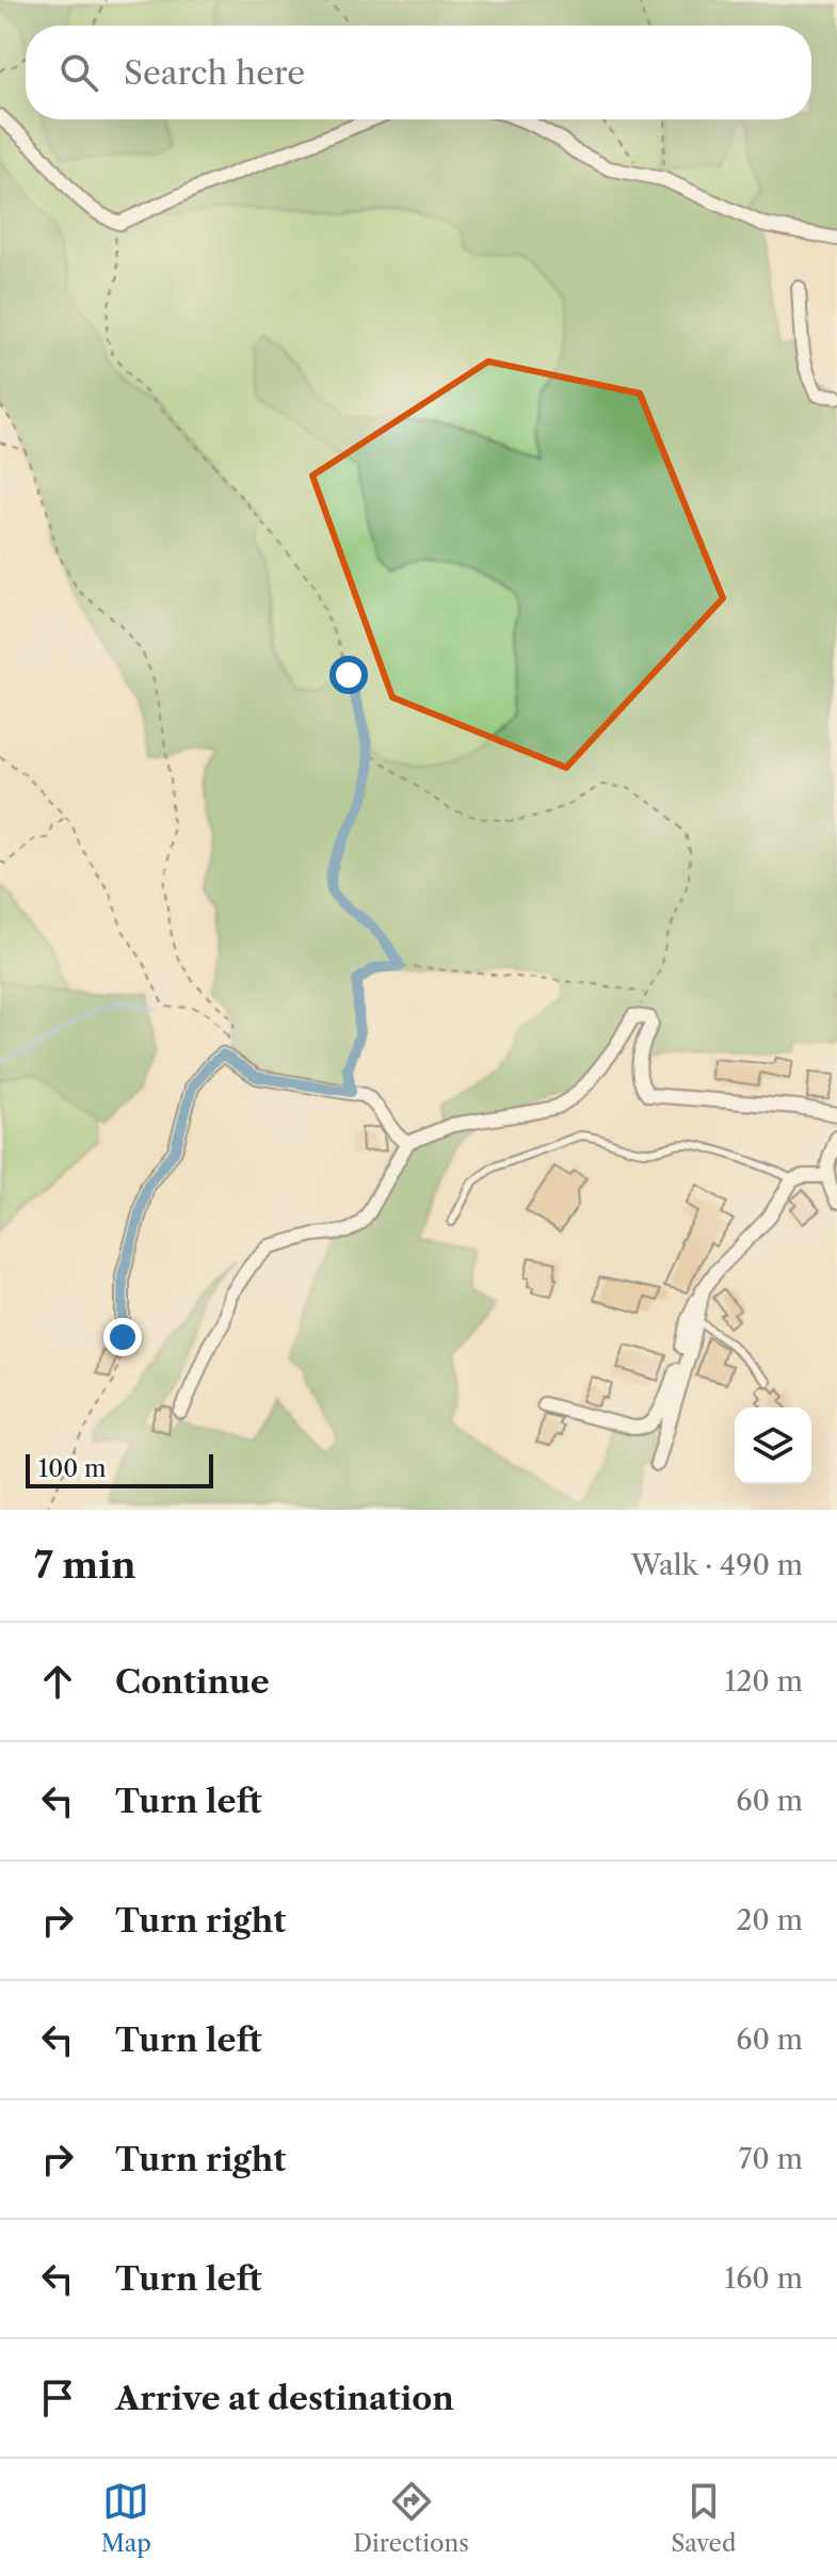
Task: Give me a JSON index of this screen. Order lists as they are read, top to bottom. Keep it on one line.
{"scale_bar":"100 m","page":{"search":"Search here","scale":"100 m","heading":["7 min","Walk · 490 m"],"list":[["Continue","120 m"],["Turn left","60 m"],["Turn right","20 m"],["Turn left","60 m"],["Turn right","70 m"],["Turn left","160 m"],"Arrive at destination"],"nav":["Map","Directions","Saved"]}}
